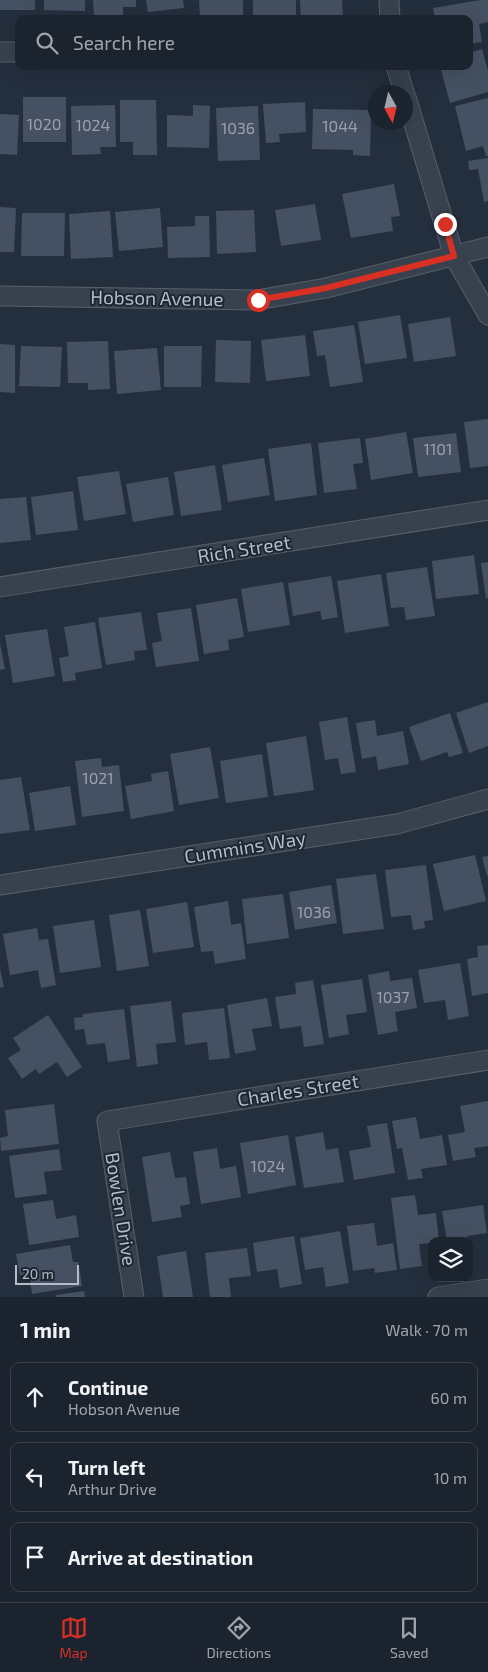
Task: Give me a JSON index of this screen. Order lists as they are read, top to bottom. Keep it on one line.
{"streets":{"street":["Hobson Avenue","Rich Street","Cummins Way","Charles Street","Bowlen Drive"]},"crossings":[["Charles Street","Bowlen Drive"]],"house_numbers":["1020","1024","1044","1036","1101","1021","1036","1037","1024"],"scale_bar":"20 m","north":"bottom","page":{"search":"Search here","scale":"20 m","heading":["1 min","Walk · 70 m"],"list":[["Continue","Hobson Avenue","60 m"],["Turn left","Arthur Drive","10 m"],"Arrive at destination"],"nav":["Map","Directions","Saved"]}}
